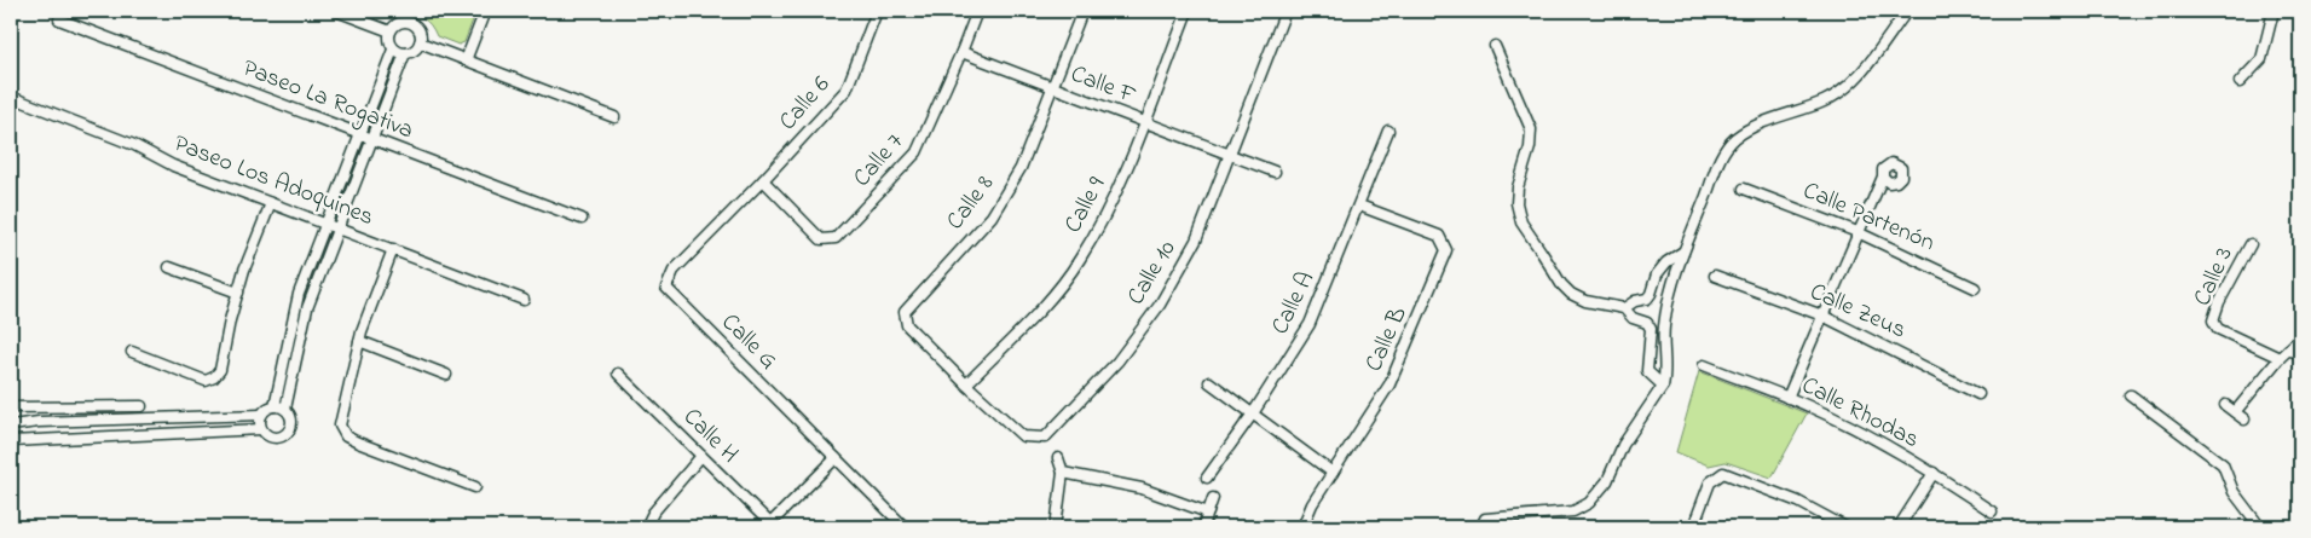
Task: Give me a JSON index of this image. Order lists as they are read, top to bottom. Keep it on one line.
{"streets":{"street":["Calle F","Paseo La Rogativa","Calle 6","Calle 7","Paseo Los Adoquines","Calle 8","Calle 9","Calle Partenón","Calle 10","Calle 3","Calle A","Calle Zeus","Calle B","Calle G","Calle Rhodas","Calle H"]},"crossings":[["Calle F","Calle 7"],["Calle F","Calle 8"],["Calle F","Calle 9"],["Calle F","Calle 10"],["Calle 6","Calle 7"],["Calle 6","Calle G"],["Calle 7","Calle G"],["Calle 8","Calle 9"],["Calle 8","Calle 10"],["Calle 9","Calle 10"],["Calle A","Calle B"]]}
